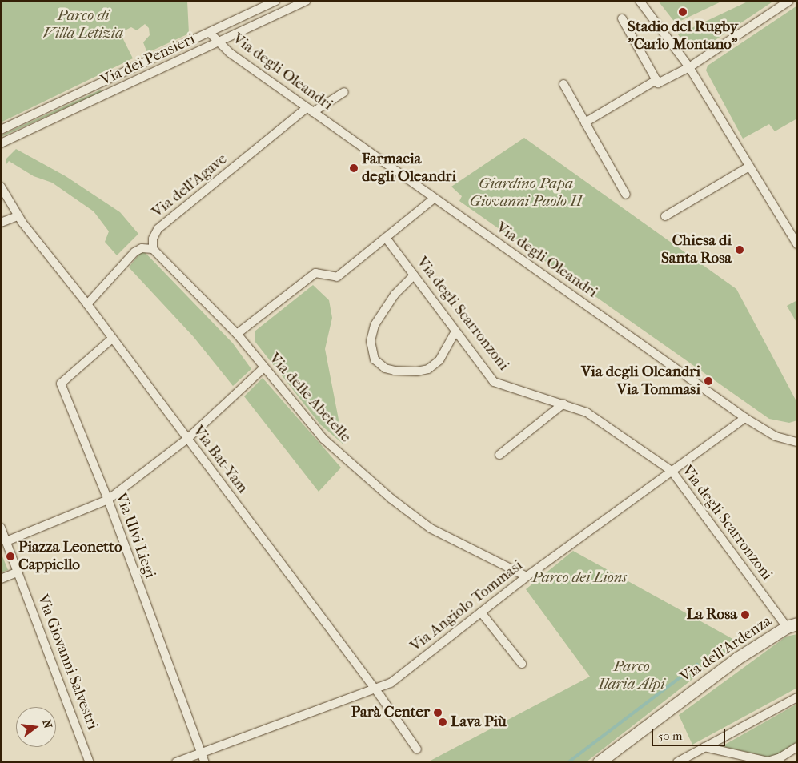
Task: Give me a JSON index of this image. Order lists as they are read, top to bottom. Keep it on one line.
{"streets":{"main road":["Via dell'Ardenza"],"street":["Via dei Pensieri","Via degli Oleandri","Via dell'Agave","Via degli Scarronzoni","Via delle Abetelle","Via Bat-Yam","Via Ulvi Liegi","Via Angiolo Tommasi","Via Giovanni Salvestri"]},"crossings":[["Via dei Pensieri","Via degli Oleandri"],["Via degli Oleandri","Via dell'Agave"],["Via degli Oleandri","Via Angiolo Tommasi"],["Via dell'Agave","Via delle Abetelle"],["Via degli Scarronzoni","Via Angiolo Tommasi"],["Via degli Scarronzoni","Via dell'Ardenza"],["Via delle Abetelle","Via Angiolo Tommasi"],["Via Bat-Yam","Via Ulvi Liegi"],["Via Bat-Yam","Via Angiolo Tommasi"],["Via Ulvi Liegi","Via Angiolo Tommasi"]],"parks":["Parco di Villa Letizia","Giardino Papa Giovanni Paolo II","Parco dei Lions","Parco Ilaria Alpi"],"places":["Stadio del Rugby \"Carlo Montano\"","Farmacia degli Oleandri","Chiesa di Santa Rosa","Via degli Oleandri Via Tommasi","Piazza Leonetto Cappiello","La Rosa","Parà Center","Lava Più"],"scale_bar":"50 m","north":"right"}
